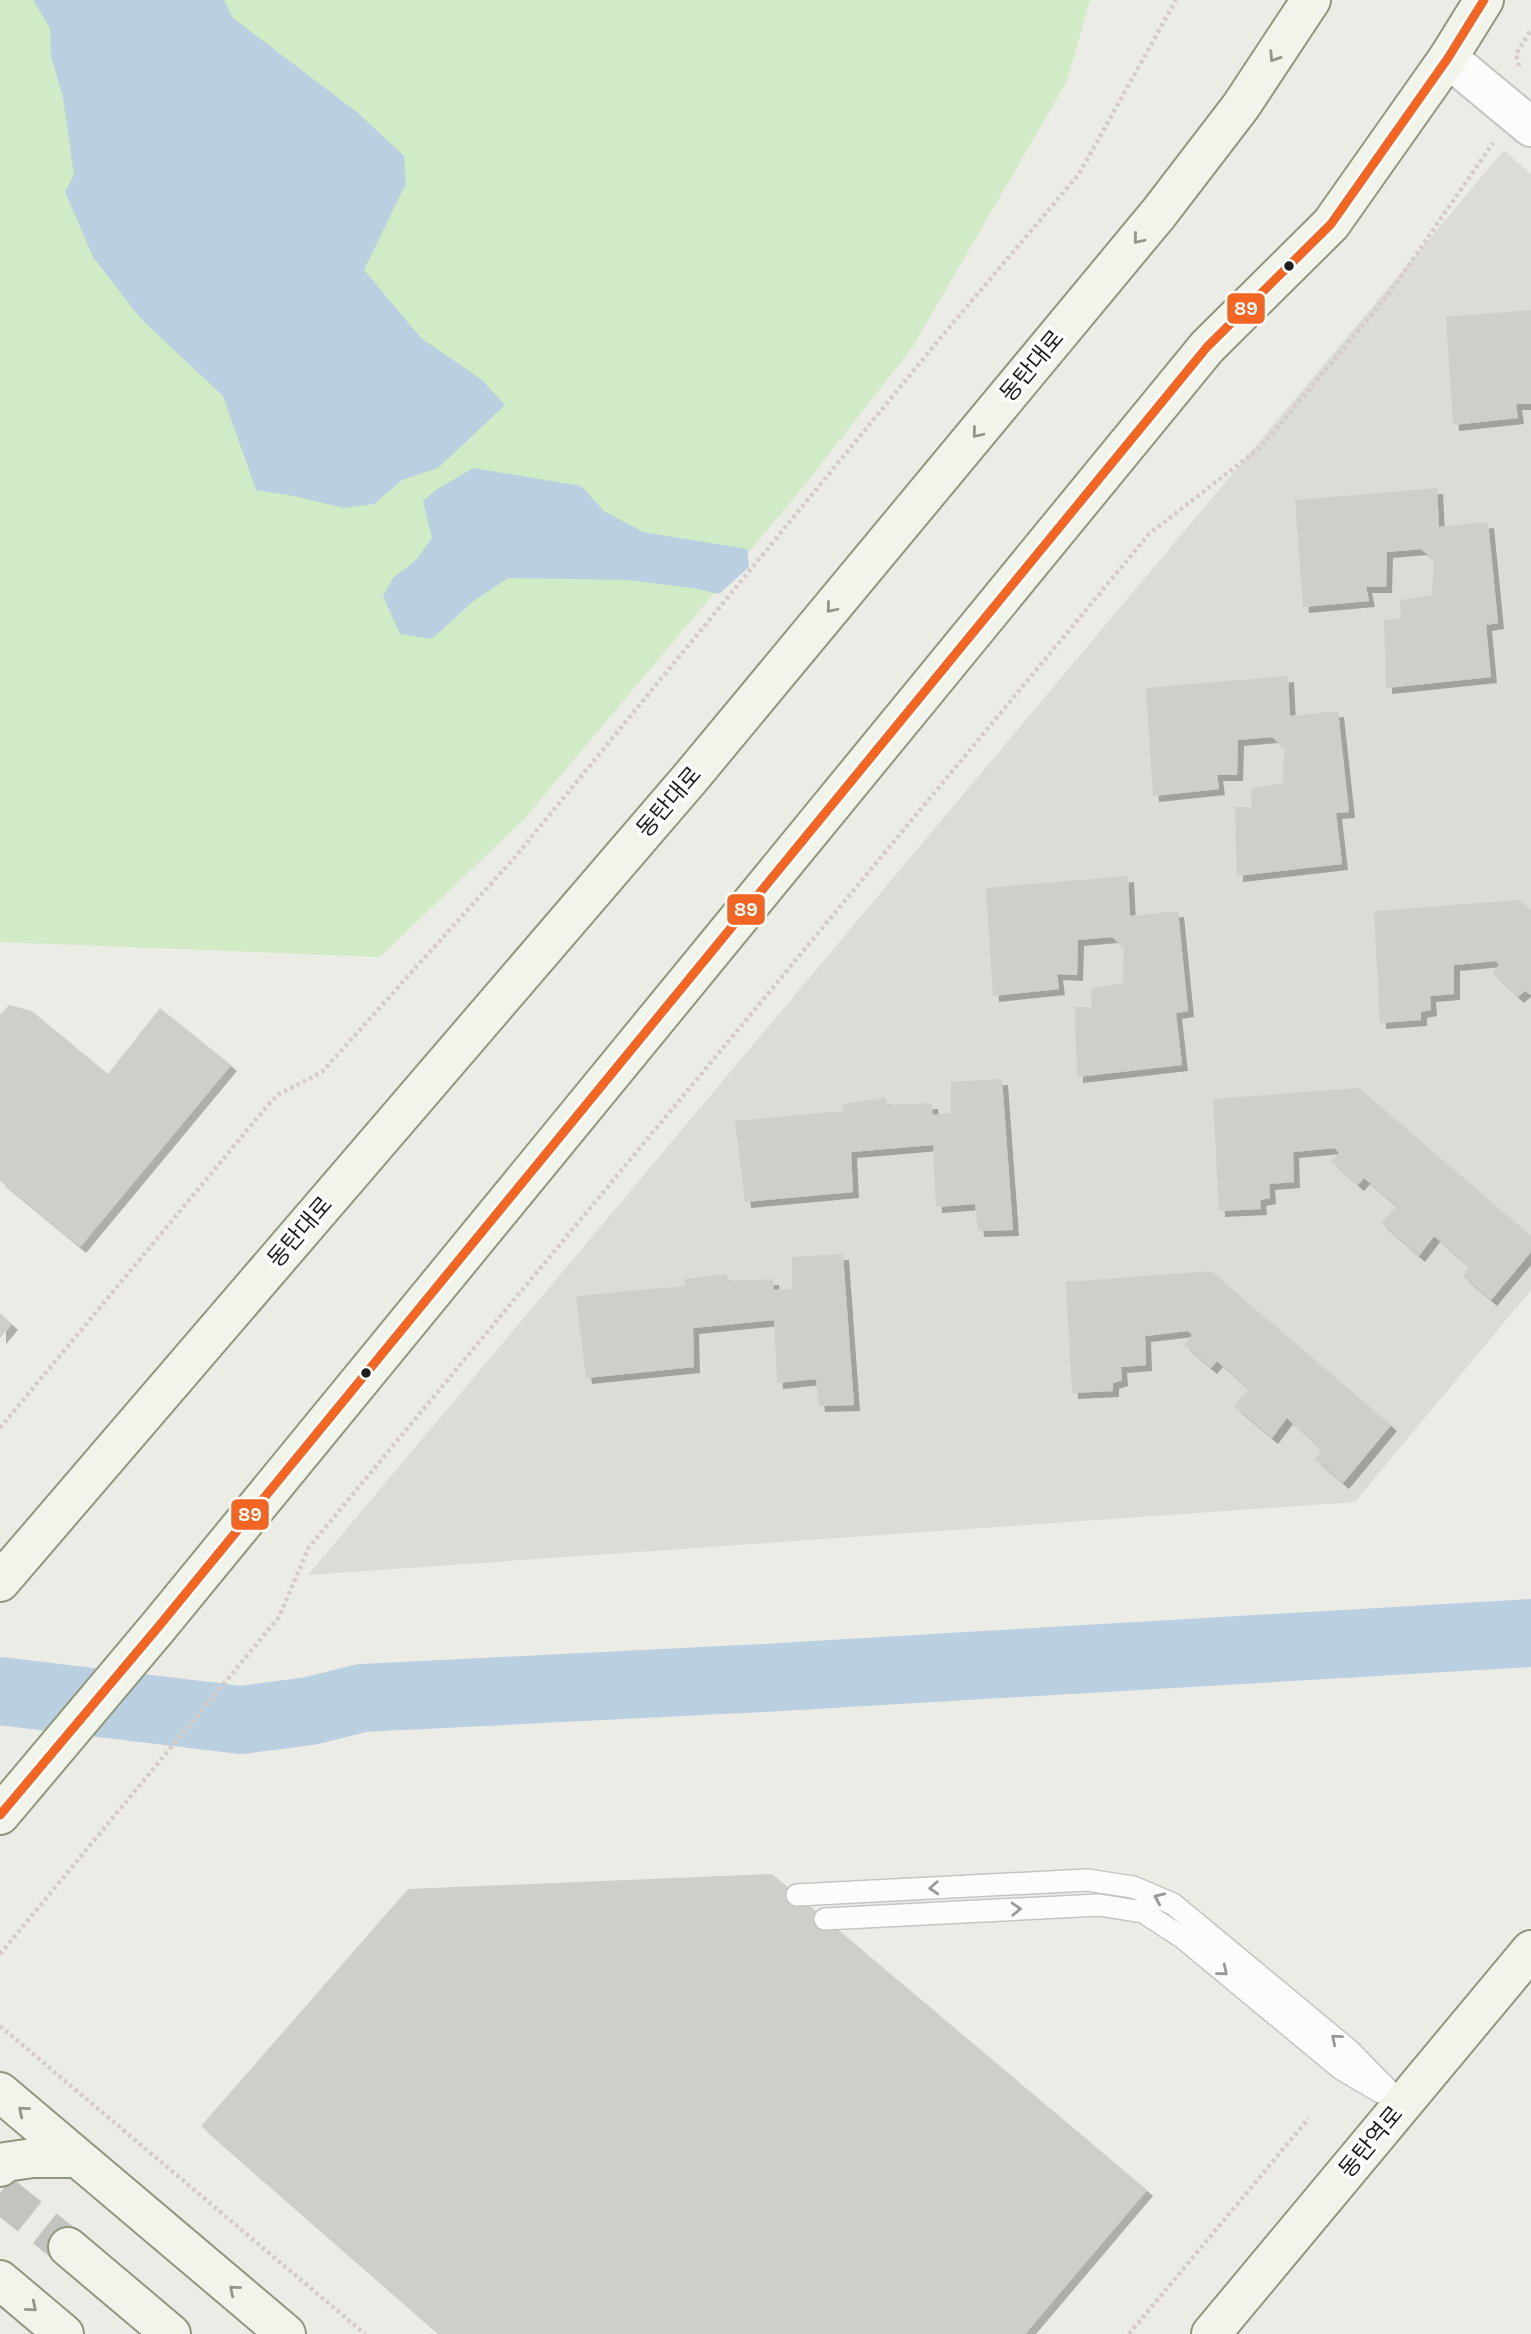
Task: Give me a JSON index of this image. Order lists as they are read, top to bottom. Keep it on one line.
{"streets":{"main road":["동탄대로","동탄역로"]},"lines":["transit line 89"]}
